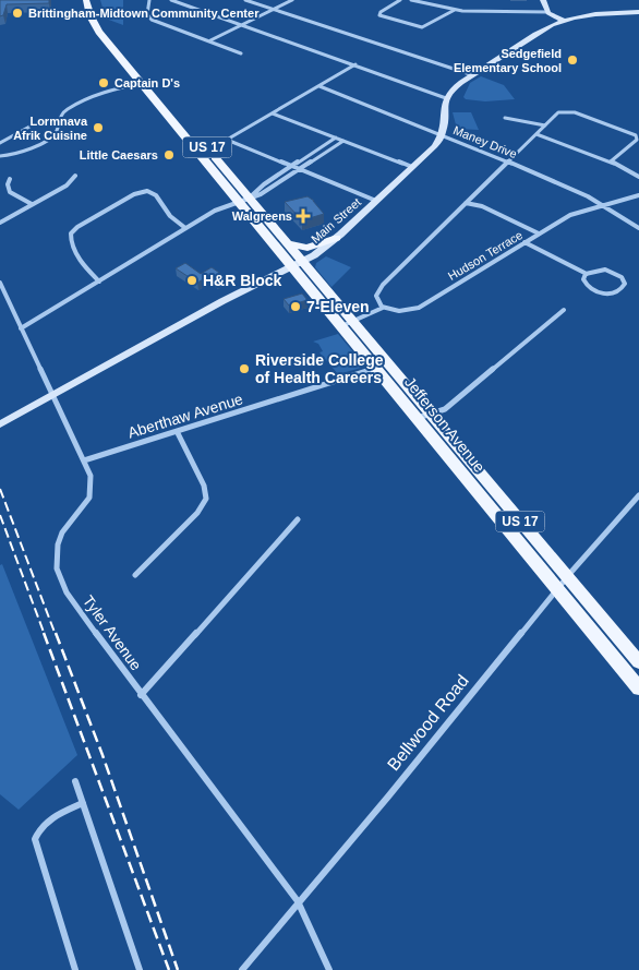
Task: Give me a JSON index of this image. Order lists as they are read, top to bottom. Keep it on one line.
{"streets":{"main road":["US 17","Main Street","Jefferson Avenue"],"street":["Maney Drive","Hudson Terrace","Aberthaw Avenue","Tyler Avenue","Bellwood Road"]},"crossings":[["Maney Drive","Main Street"],["Maney Drive","Hudson Terrace"],["Main Street","Jefferson Avenue"],["Main Street","Tyler Avenue"],["Aberthaw Avenue","Jefferson Avenue"],["Aberthaw Avenue","Tyler Avenue"],["Jefferson Avenue","Bellwood Road"],["Tyler Avenue","Bellwood Road"]],"places":{"other":["Brittingham-Midtown Community Center","Sedgefield Elementary School","Captain D's","Lormnava Afrik Cuisine","Little Caesars","H&R Block","7-Eleven","Riverside College of Health Careers"],"health":["Walgreens"]}}
